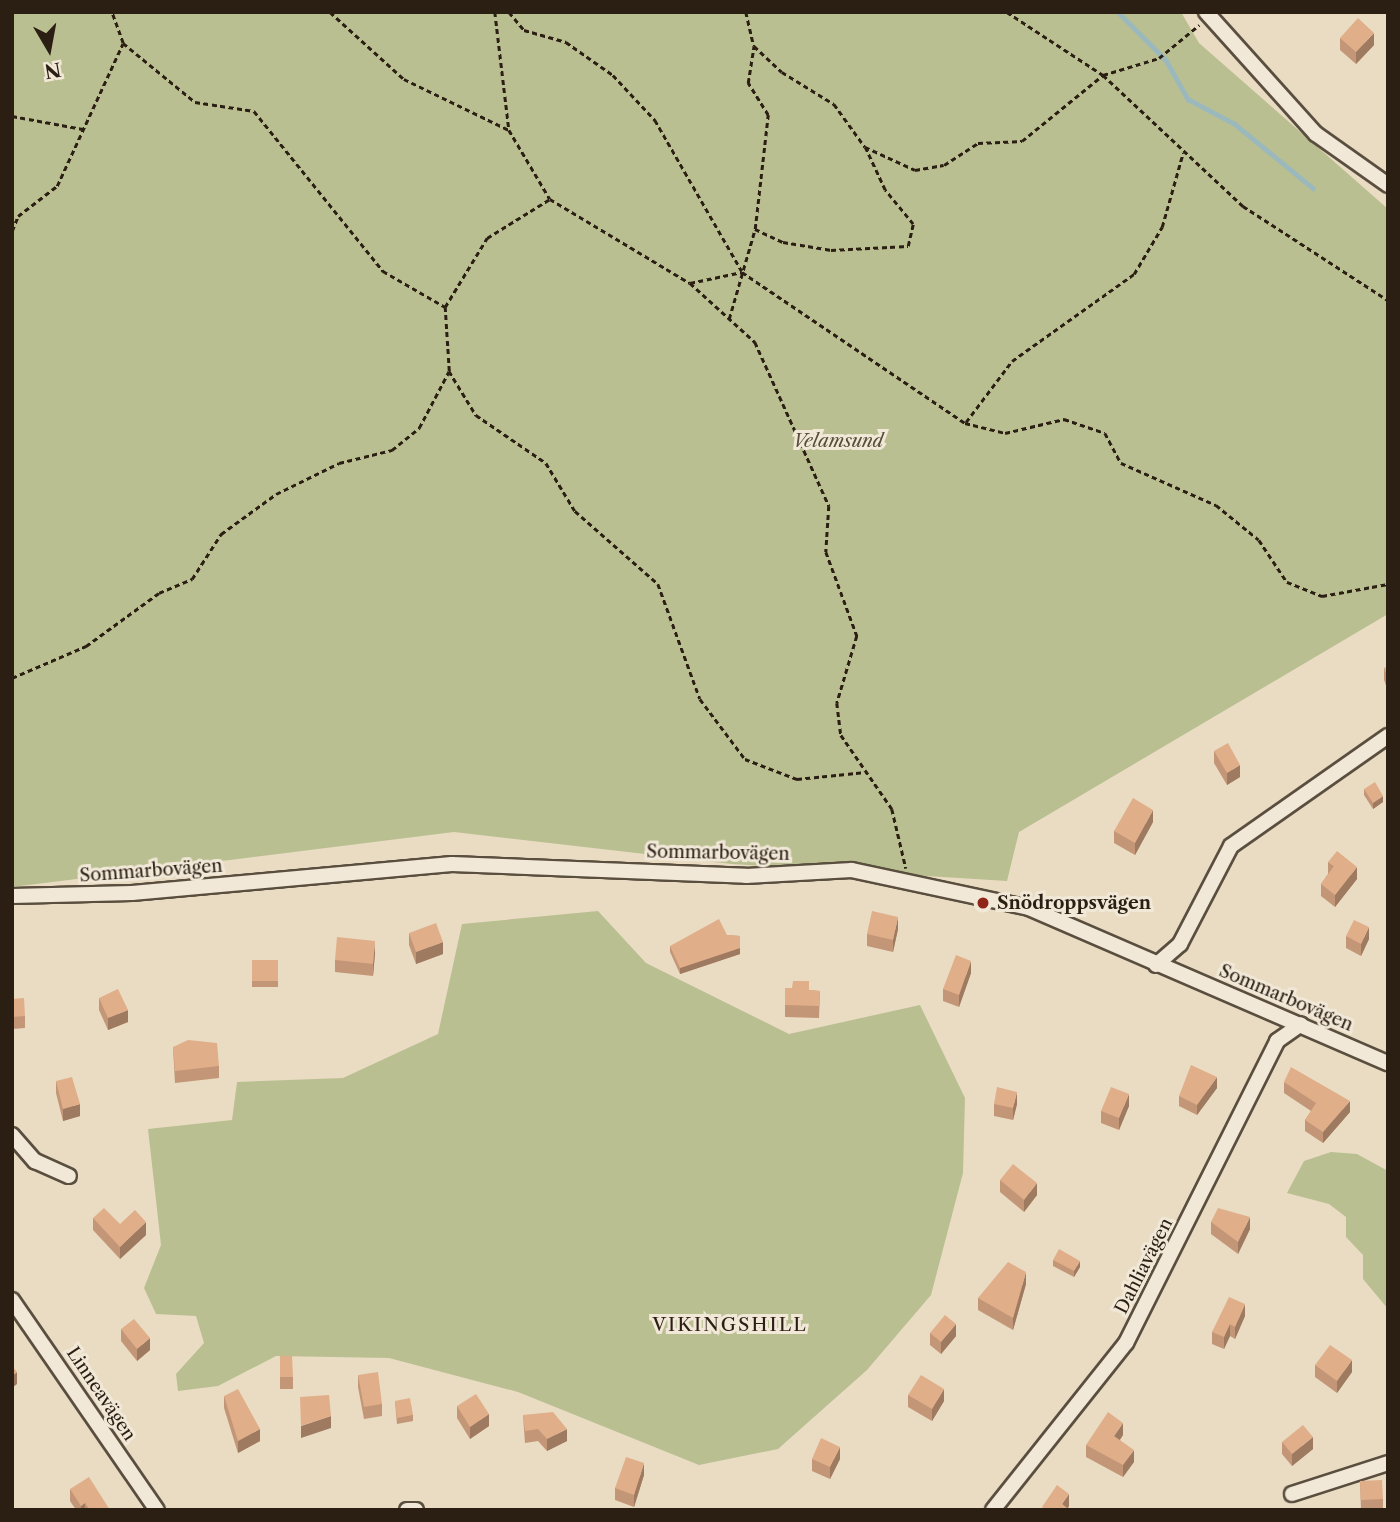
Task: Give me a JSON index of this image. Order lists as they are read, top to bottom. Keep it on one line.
{"streets":{"street":["Sommarbovägen","Dahliavägen","Linneavägen"]},"crossings":[["Sommarbovägen","Dahliavägen"]],"districts":["VIKINGSHILL"],"parks":["Velamsund"],"places":["Snödroppsvägen"],"north":"bottom"}
